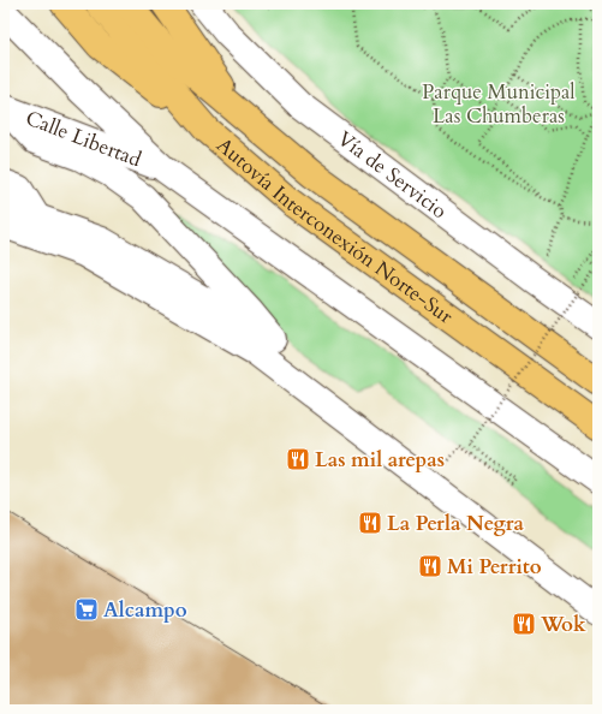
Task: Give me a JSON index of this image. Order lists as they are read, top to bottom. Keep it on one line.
{"streets":{"highway":["Autovía Interconexión Norte-Sur"],"street":["Calle Libertad","Vía de Servicio"]},"parks":["Parque Municipal Las Chumberas"],"places":{"restaurant":["Las mil arepas","La Perla Negra","Mi Perrito","Wok"],"supermarket":["Alcampo"]}}
